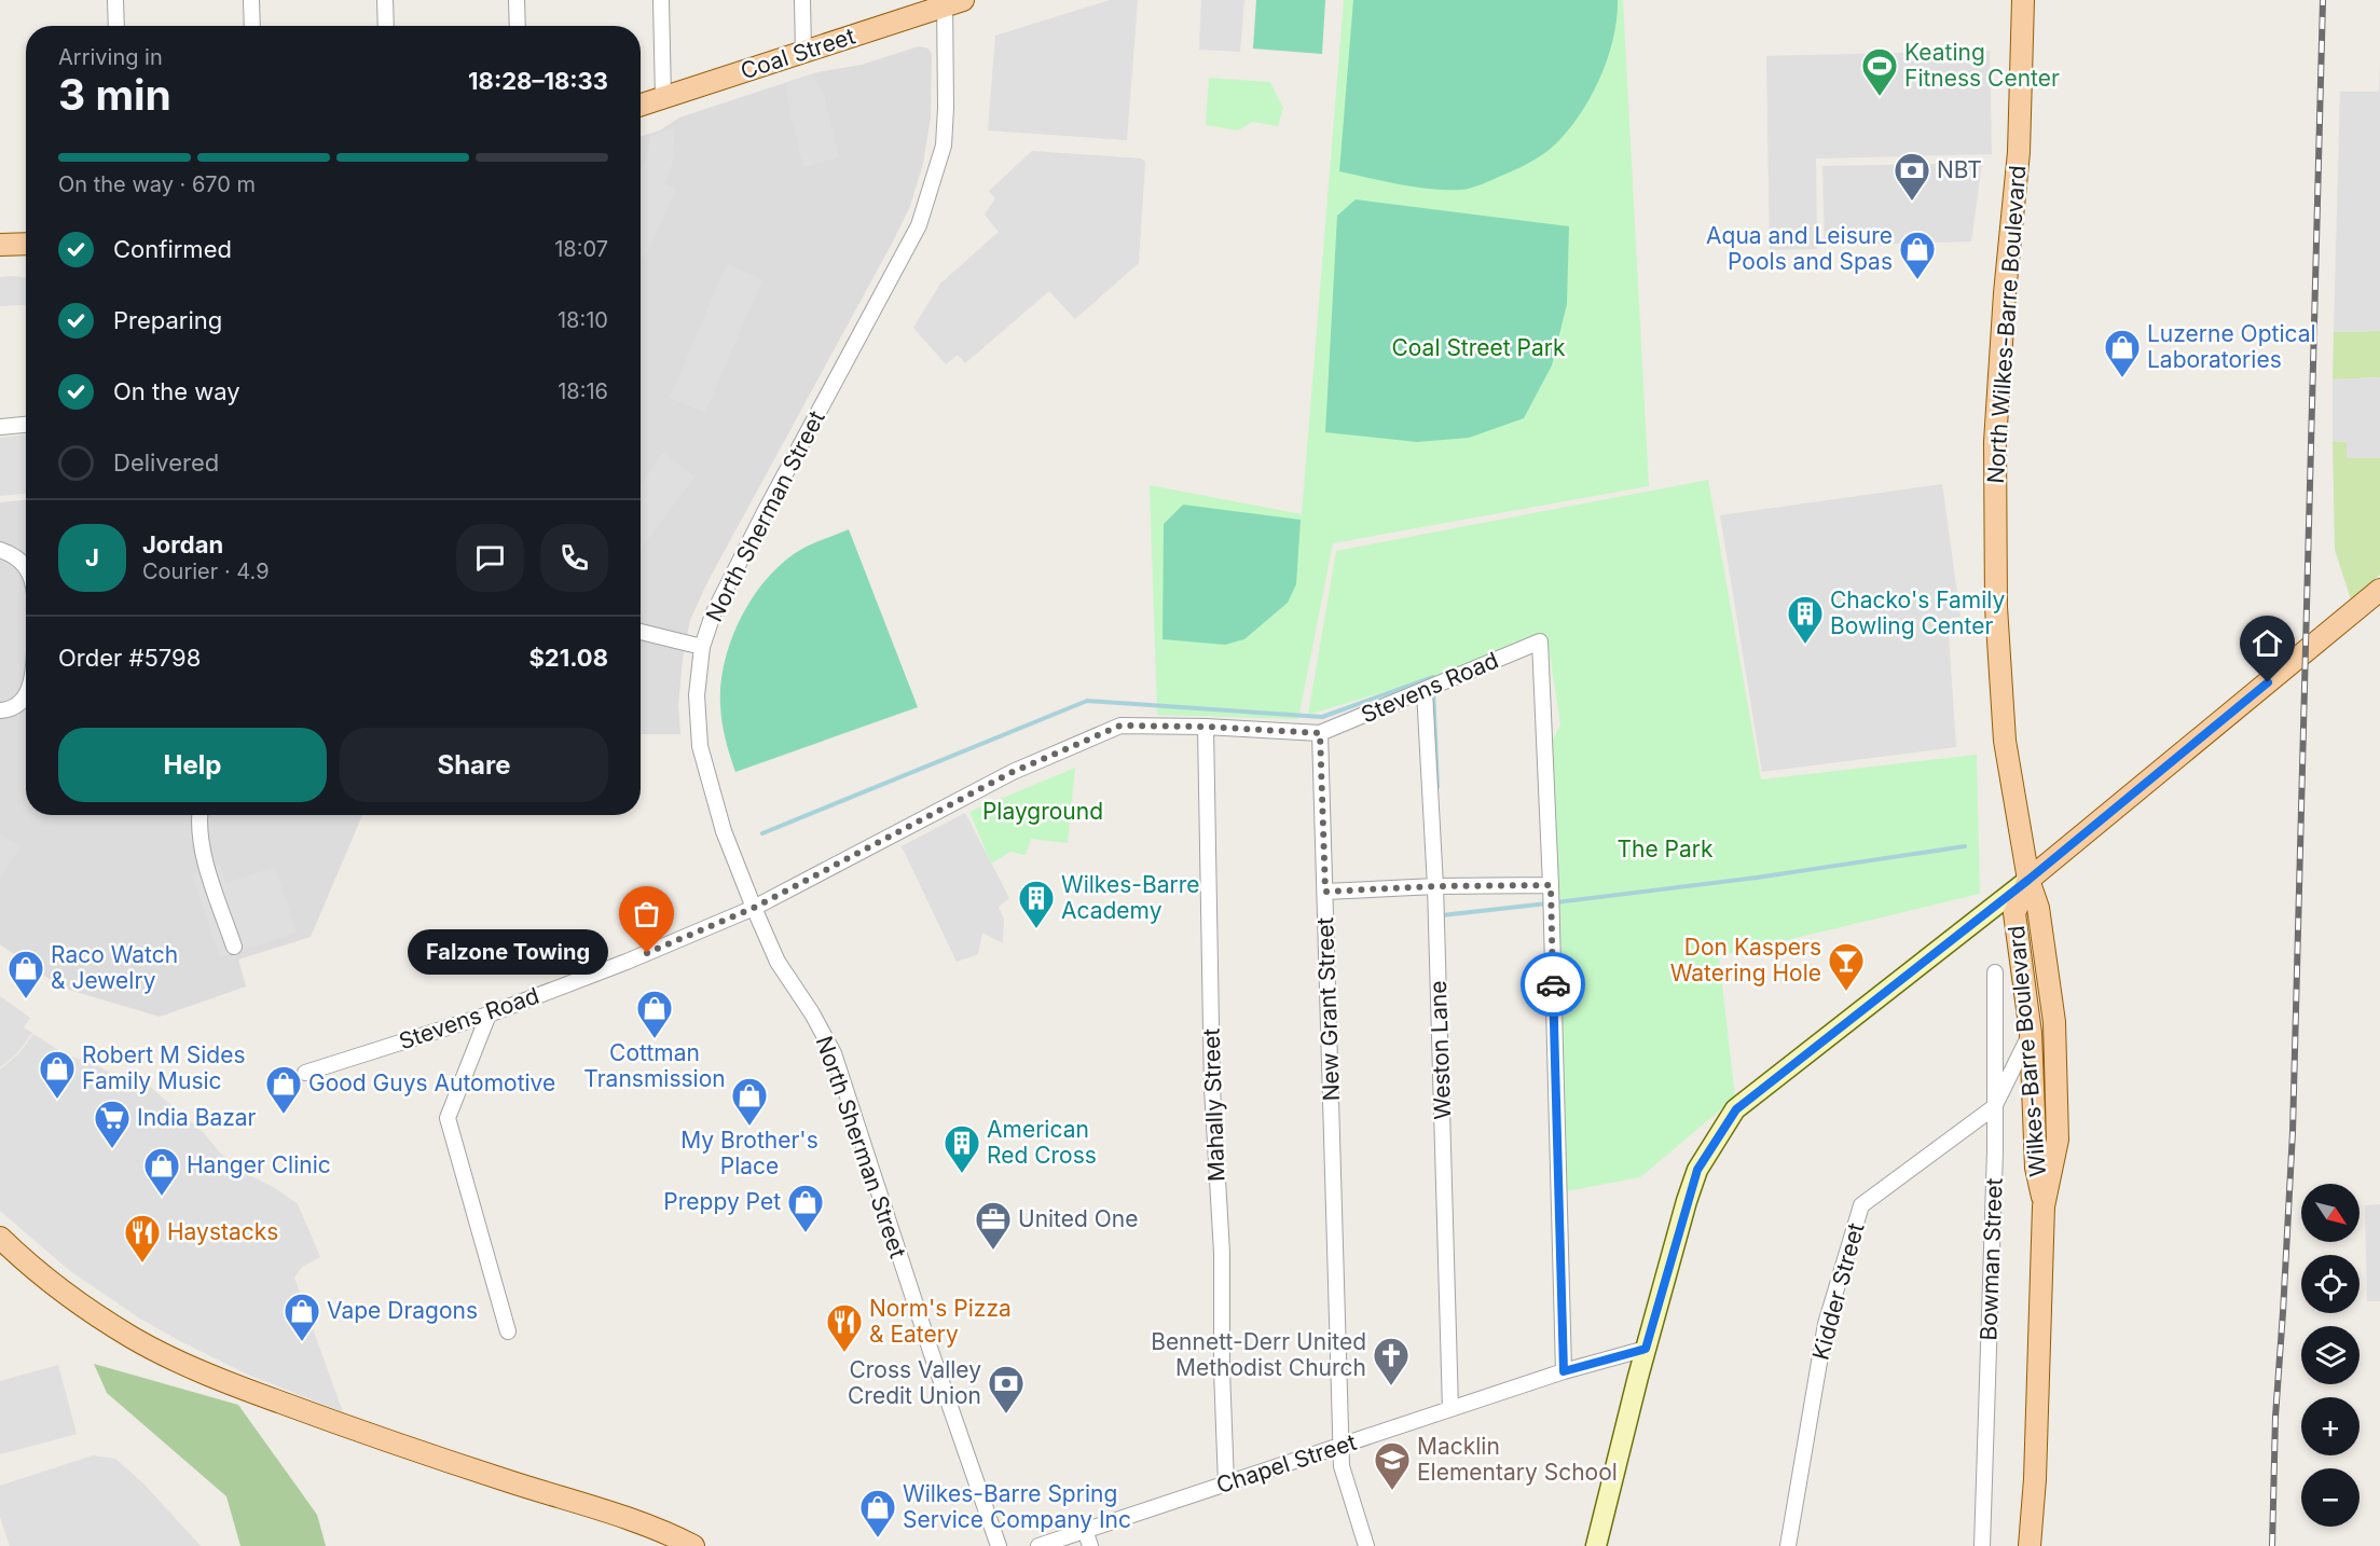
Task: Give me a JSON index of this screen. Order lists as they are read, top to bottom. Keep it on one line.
{"streets":{"main road":["Coal Street","North Wilkes-Barre Boulevard","Wilkes-Barre Boulevard"],"street":["North Sherman Street","Stevens Road","New Grant Street","Weston Lane","Mahally Street","Bowman Street","Kidder Street","Chapel Street"]},"crossings":[["Coal Street","North Sherman Street"],["North Wilkes-Barre Boulevard","Wilkes-Barre Boulevard"],["North Sherman Street","Stevens Road"],["Stevens Road","New Grant Street"],["Stevens Road","Weston Lane"],["Stevens Road","Mahally Street"],["New Grant Street","Chapel Street"],["Weston Lane","Chapel Street"],["Wilkes-Barre Boulevard","Kidder Street"],["Mahally Street","Chapel Street"],["Bowman Street","Kidder Street"]],"parks":["Coal Street Park","Playground","The Park"],"places":{"sports":["Keating Fitness Center"],"bank":["NBT","Cross Valley Credit Union"],"shop":["Aqua and Leisure Pools and Spas","Luzerne Optical Laboratories","Raco Watch & Jewelry","Cottman Transmission","Robert M Sides Family Music","Good Guys Automotive","My Brother's Place","Hanger Clinic","Preppy Pet","Vape Dragons","Wilkes-Barre Spring Service Company Inc"],"building":["Chacko's Family Bowling Center","Wilkes-Barre Academy","American Red Cross"],"other":["Falzone Towing"],"bar":["Don Kaspers Watering Hole"],"supermarket":["India Bazar"],"office":["United One"],"restaurant":["Haystacks","Norm's Pizza & Eatery"],"church":["Bennett-Derr United Methodist Church"],"school or university":["Macklin Elementary School"]},"north":"bottom right","page":{"heading":["3 min","Arriving in","18:28–18:33"],"panel":["Jordan","Courier · 4.9","Order #5798","$21.08"],"bar":"On the way · 670 m","list":[["Confirmed","18:07"],["Preparing","18:10"],["On the way","18:16"],"Delivered"],"round":"J","buttons":["Help","Share"],"bubble":"Falzone Towing","map_buttons":["+","−"]}}
